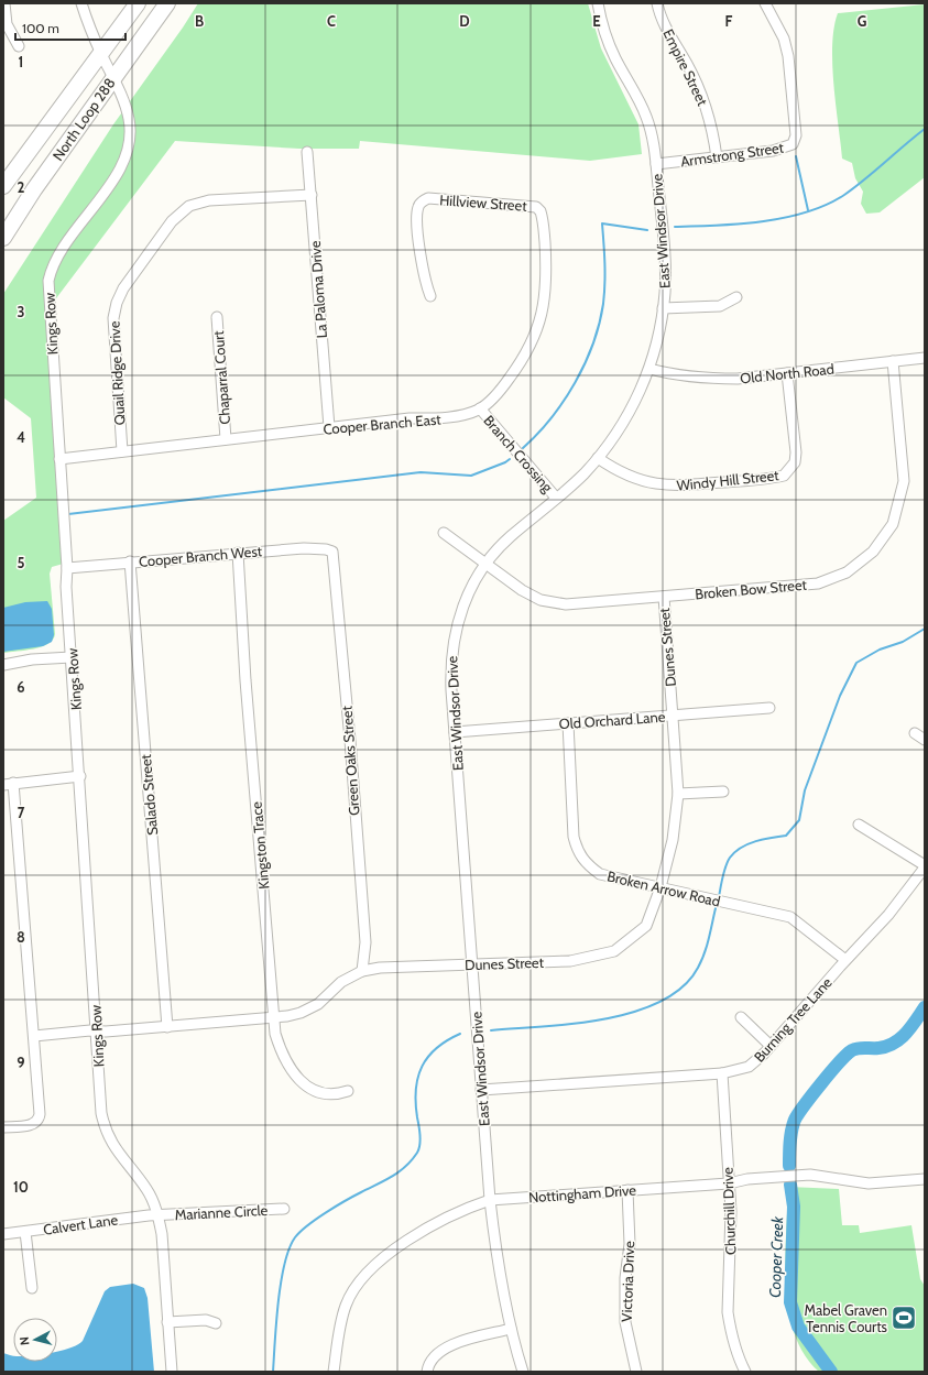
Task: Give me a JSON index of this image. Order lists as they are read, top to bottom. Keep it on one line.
{"streets":{"highway":["North Loop 288"],"street":["Empire Street","Armstrong Street","Hillview Street","East Windsor Drive","La Paloma Drive","Kings Row","Quail Ridge Drive","Old North Road","Chaparral Court","Cooper Branch East","Branch Crossing","Windy Hill Street","Cooper Branch West","Broken Bow Street","Dunes Street","Old Orchard Lane","Green Oaks Street","Salado Street","Kingston Trace","Broken Arrow Road","Burning Tree Lane","Nottingham Drive","Churchill Drive","Marianne Circle","Calvert Lane","Victoria Drive"]},"crossings":[["Empire Street","Armstrong Street"],["North Loop 288","Kings Row"],["Armstrong Street","East Windsor Drive"],["Hillview Street","Cooper Branch East"],["East Windsor Drive","Old North Road"],["East Windsor Drive","Branch Crossing"],["East Windsor Drive","Windy Hill Street"],["East Windsor Drive","Broken Bow Street"],["East Windsor Drive","Dunes Street"],["East Windsor Drive","Old Orchard Lane"],["East Windsor Drive","Burning Tree Lane"],["East Windsor Drive","Nottingham Drive"],["La Paloma Drive","Quail Ridge Drive"],["La Paloma Drive","Cooper Branch East"],["Kings Row","Cooper Branch East"],["Kings Row","Cooper Branch West"],["Kings Row","Dunes Street"],["Kings Row","Marianne Circle"],["Kings Row","Calvert Lane"],["Quail Ridge Drive","Cooper Branch East"],["Old North Road","Windy Hill Street"],["Old North Road","Broken Bow Street"],["Chaparral Court","Cooper Branch East"],["Cooper Branch East","Branch Crossing"],["Cooper Branch West","Green Oaks Street"],["Cooper Branch West","Salado Street"],["Cooper Branch West","Kingston Trace"],["Broken Bow Street","Dunes Street"],["Dunes Street","Old Orchard Lane"],["Dunes Street","Green Oaks Street"],["Dunes Street","Salado Street"],["Dunes Street","Kingston Trace"],["Dunes Street","Broken Arrow Road"],["Old Orchard Lane","Broken Arrow Road"],["Broken Arrow Road","Burning Tree Lane"],["Burning Tree Lane","Churchill Drive"],["Nottingham Drive","Churchill Drive"],["Nottingham Drive","Victoria Drive"],["Marianne Circle","Calvert Lane"]],"water":["Cooper Creek"],"places":{"sports":["Mabel Graven Tennis Courts"]},"scale_bar":"100 m","north":"left","grid":{"columns":["B","C","D","E","F","G"],"rows":["1","2","3","4","5","6","7","8","9","10"]}}
